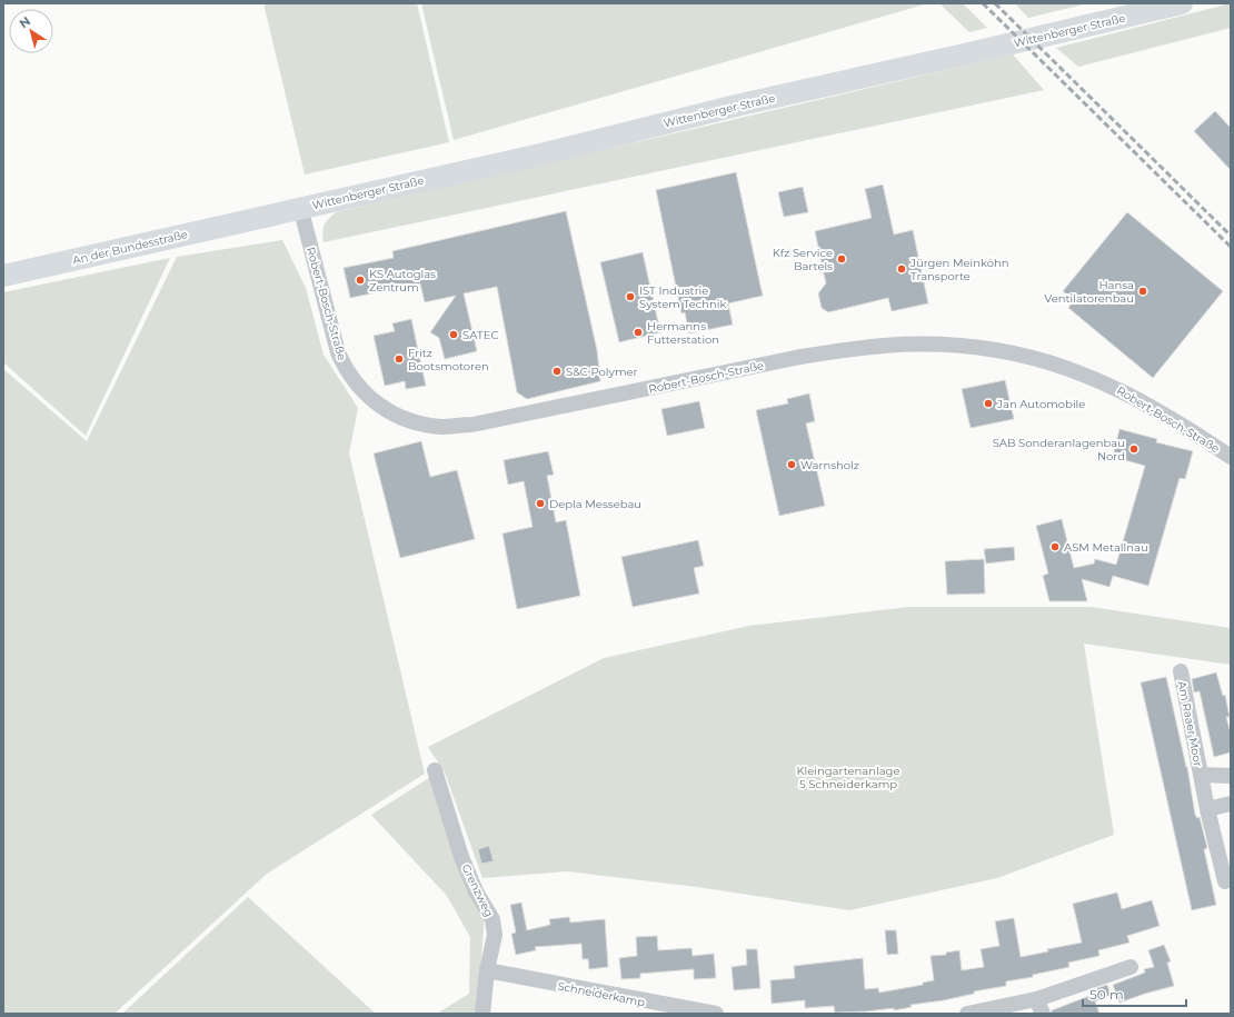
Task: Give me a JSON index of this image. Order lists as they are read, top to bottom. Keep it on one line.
{"streets":{"main road":["Wittenberger Straße","An der Bundesstraße"],"street":["Robert-Bosch-Straße","Am Raaer Moor","Grenzweg","Schneiderkamp"]},"crossings":[["Wittenberger Straße","An der Bundesstraße"],["Wittenberger Straße","Robert-Bosch-Straße"],["Grenzweg","Schneiderkamp"]],"parks":["Kleingartenanlage 5 Schneiderkamp"],"places":["Kfz Service Bartels","Jürgen Meinköhn Transporte","KS Autoglas Zentrum","Hansa Ventilatorenbau","IST Industrie System Technik","Hermanns Futterstation","SATEC","Fritz Bootsmotoren","S&C Polymer","Jan Automobile","SAB Sonderanlagenbau Nord","Warnsholz","Depla Messebau","ASM Metallnau"],"scale_bar":"50 m","north":"top left"}
